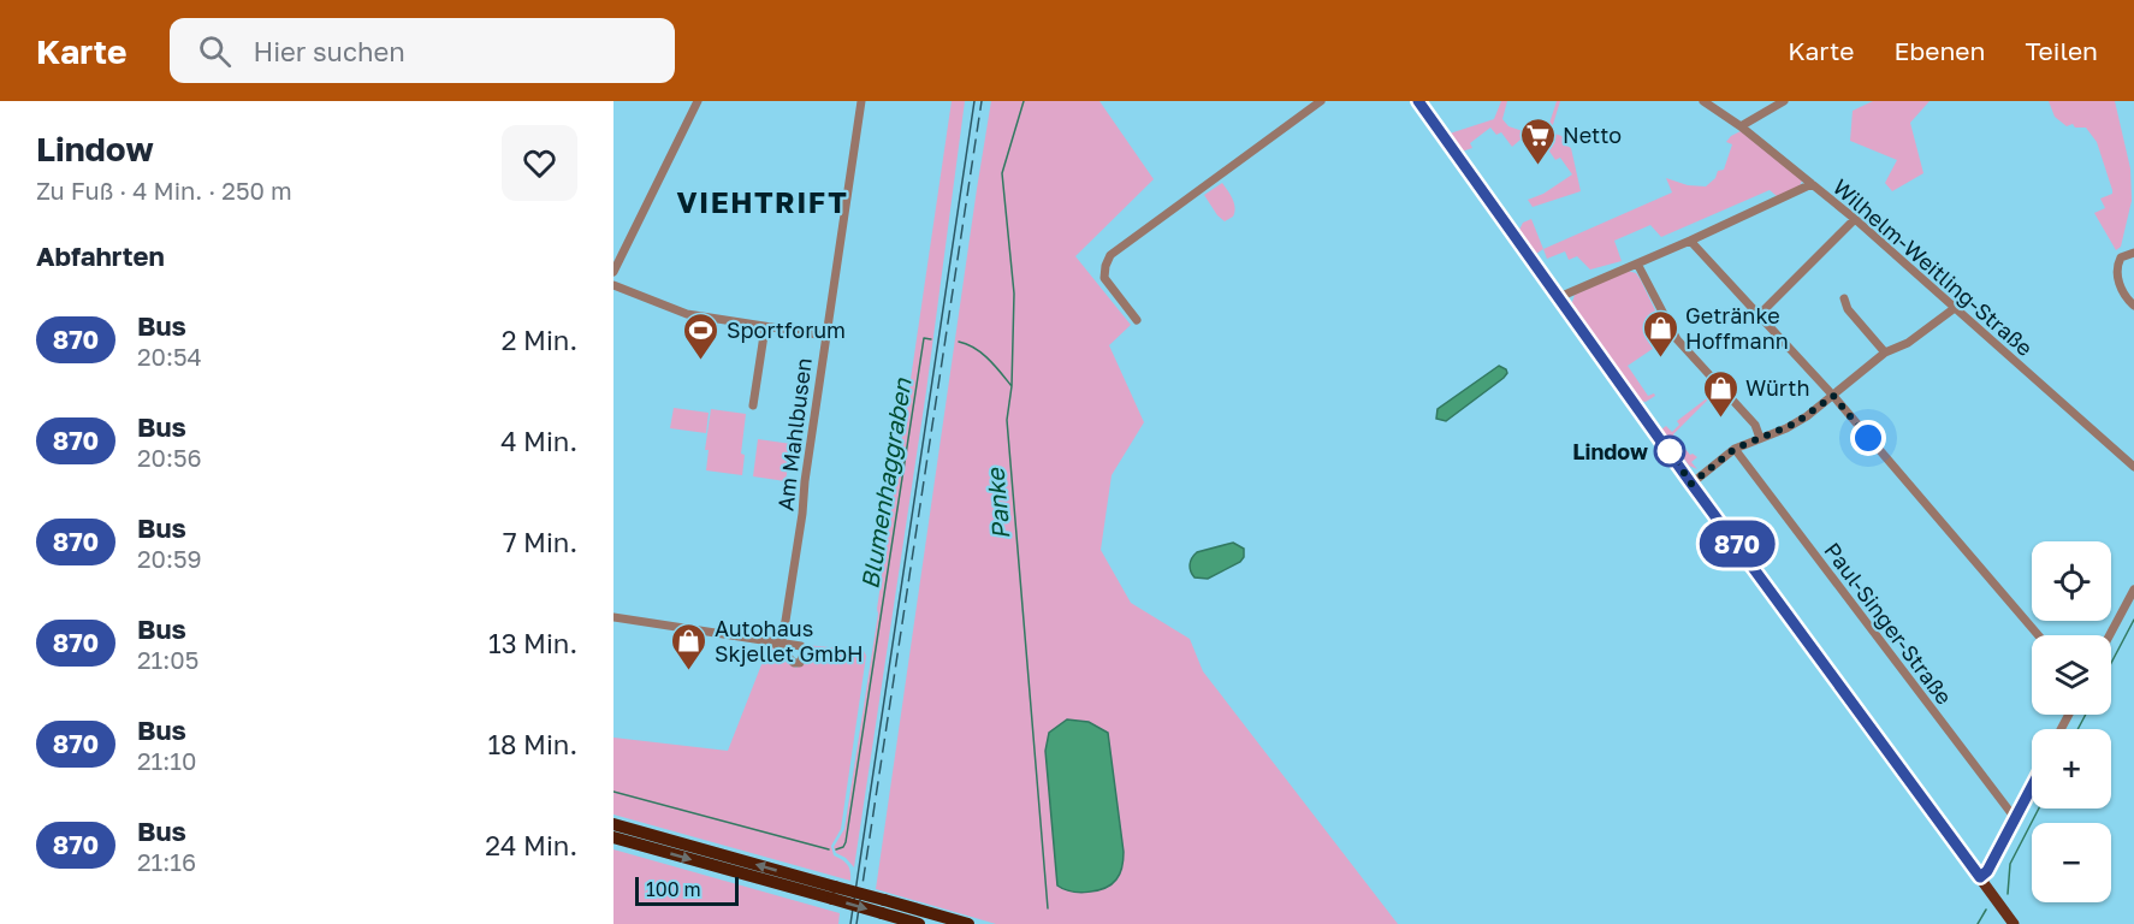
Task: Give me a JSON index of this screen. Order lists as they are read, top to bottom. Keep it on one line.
{"streets":{"street":["Wilhelm-Weitling-Straße","Am Mahlbusen","Paul-Singer-Straße"]},"districts":["VIEHTRIFT"],"water":["Blumenhaggraben","Panke"],"places":{"supermarket":["Netto"],"shop":["Getränke Hoffmann","Würth","Autohaus Skjellet GmbH"],"sports":["Sportforum"],"other":["Lindow"]},"lines":["bus line 870"],"scale_bar":"100 m","page":{"header":"Karte","search":"Hier suchen","nav":["Karte","Ebenen","Teilen"],"heading":[["Lindow","Zu Fuß · 4 Min. · 250 m"],"Abfahrten"],"on_map":"870","list":[{"mark":"870","name":"Bus","note":"20:54","value":"2 Min."},{"mark":"870","name":"Bus","note":"20:56","value":"4 Min."},{"mark":"870","name":"Bus","note":"20:59","value":"7 Min."},{"mark":"870","name":"Bus","note":"21:05","value":"13 Min."},{"mark":"870","name":"Bus","note":"21:10","value":"18 Min."},{"mark":"870","name":"Bus","note":"21:16","value":"24 Min."}],"map_buttons":["+","−"],"scale":"100 m"}}
